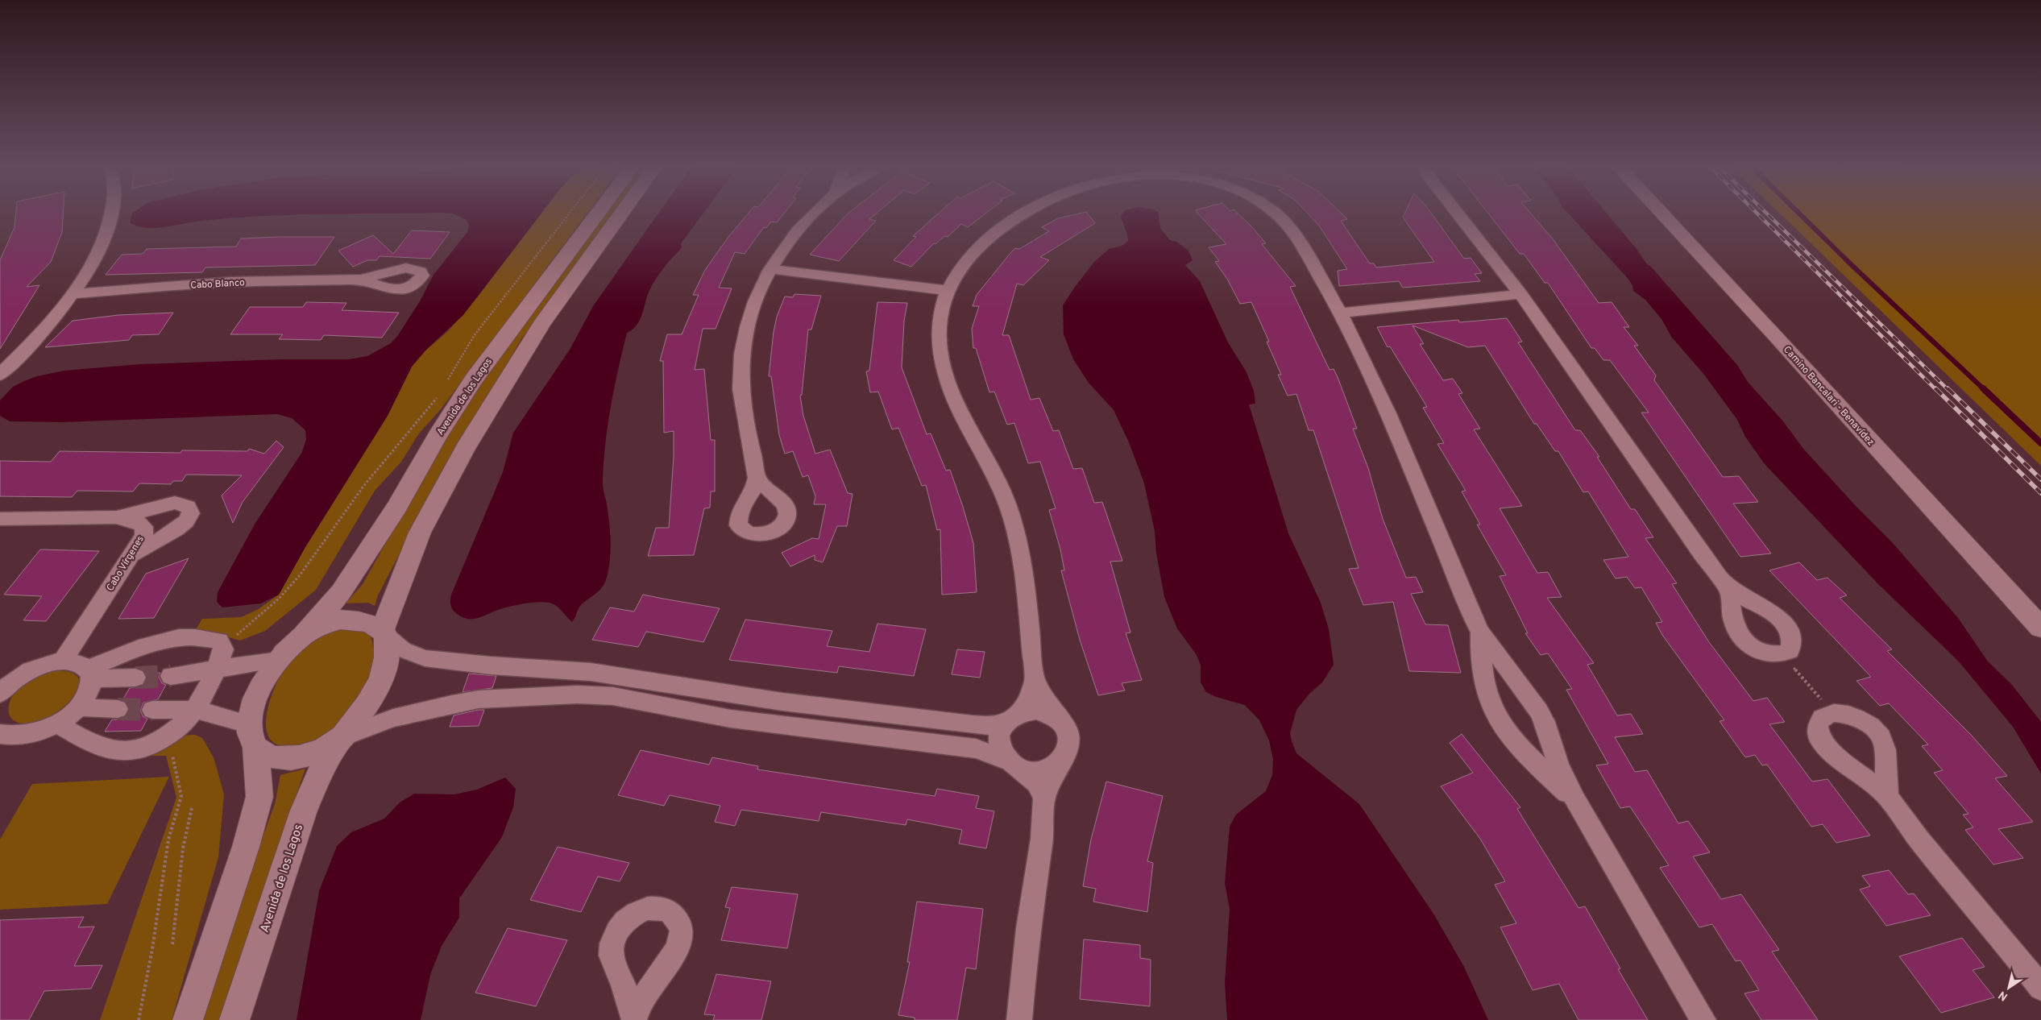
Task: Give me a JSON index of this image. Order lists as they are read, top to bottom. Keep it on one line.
{"streets":{"street":["Cabo Blanco","Camino Bancalari - Benavídez","Avenida de los Lagos","Cabo Vírgenes"]},"north":"bottom left"}
